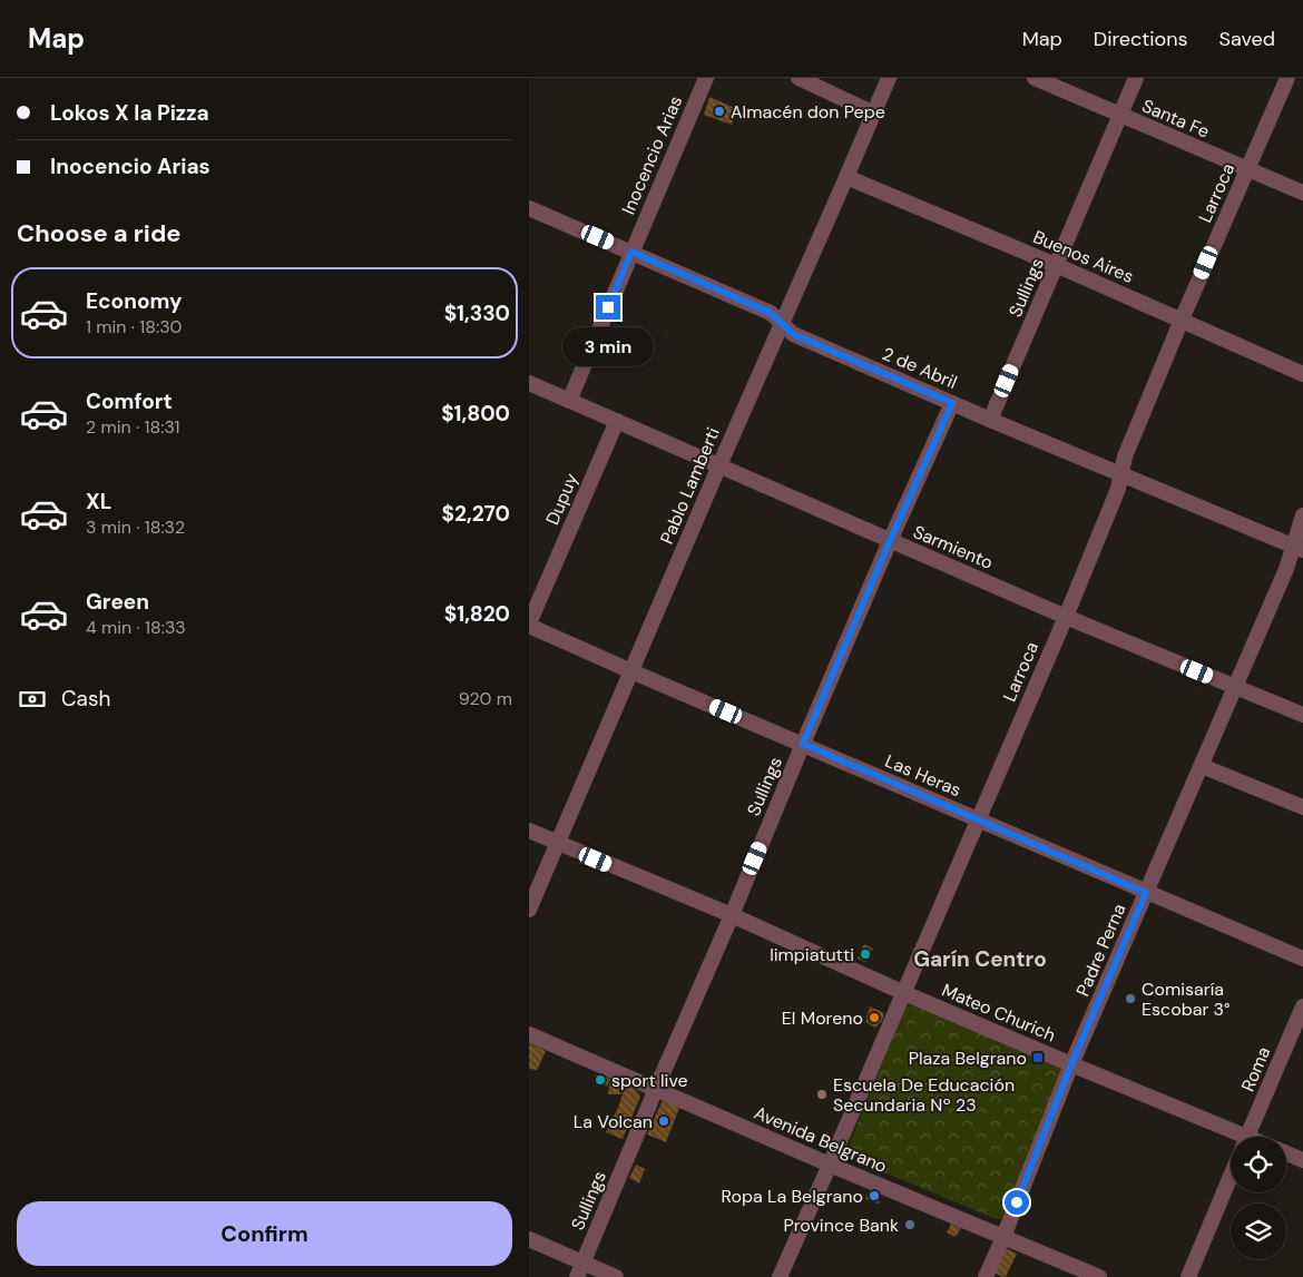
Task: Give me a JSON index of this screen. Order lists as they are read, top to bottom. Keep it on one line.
{"streets":{"street":["Santa Fe","Inocencio Arias","Larroca","Buenos Aires","Sullings","2 de Abril","Pablo Lamberti","Dupuy","Sarmiento","Las Heras","Padre Perna","Mateo Churich","Roma","Avenida Belgrano"]},"crossings":[["Santa Fe","Larroca"],["Santa Fe","Sullings"],["Inocencio Arias","2 de Abril"],["Inocencio Arias","Sarmiento"],["Larroca","Buenos Aires"],["Larroca","2 de Abril"],["Larroca","Sarmiento"],["Larroca","Las Heras"],["Larroca","Mateo Churich"],["Larroca","Avenida Belgrano"],["Buenos Aires","Sullings"],["Buenos Aires","Pablo Lamberti"],["Sullings","2 de Abril"],["Sullings","Sarmiento"],["Sullings","Las Heras"],["Sullings","Mateo Churich"],["Sullings","Avenida Belgrano"],["2 de Abril","Pablo Lamberti"],["2 de Abril","Padre Perna"],["Pablo Lamberti","Sarmiento"],["Pablo Lamberti","Las Heras"],["Pablo Lamberti","Mateo Churich"],["Dupuy","Sarmiento"],["Dupuy","Las Heras"],["Sarmiento","Padre Perna"],["Las Heras","Padre Perna"],["Padre Perna","Mateo Churich"],["Padre Perna","Avenida Belgrano"]],"districts":["Garín Centro"],"places":{"other":["Almacén don Pepe","limpiatutti","Comisaría Escobar 3°","El Moreno","sport live","Escuela De Educación Secundaria Nº 23","La Volcan","Ropa La Belgrano","Province Bank"],"transit":["Plaza Belgrano"]},"page":{"header":"Map","nav":["Map","Directions","Saved"],"banner":["Lokos X la Pizza","Inocencio Arias"],"heading":"Choose a ride","list":[{"name":"Economy","note":"1 min · 18:30","value":"$1,330"},{"name":"Comfort","note":"2 min · 18:31","value":"$1,800"},{"name":"XL","note":"3 min · 18:32","value":"$2,270"},{"name":"Green","note":"4 min · 18:33","value":"$1,820"}],"bubble":"3 min","pay":["Cash","920 m"],"buttons":"Confirm"}}
